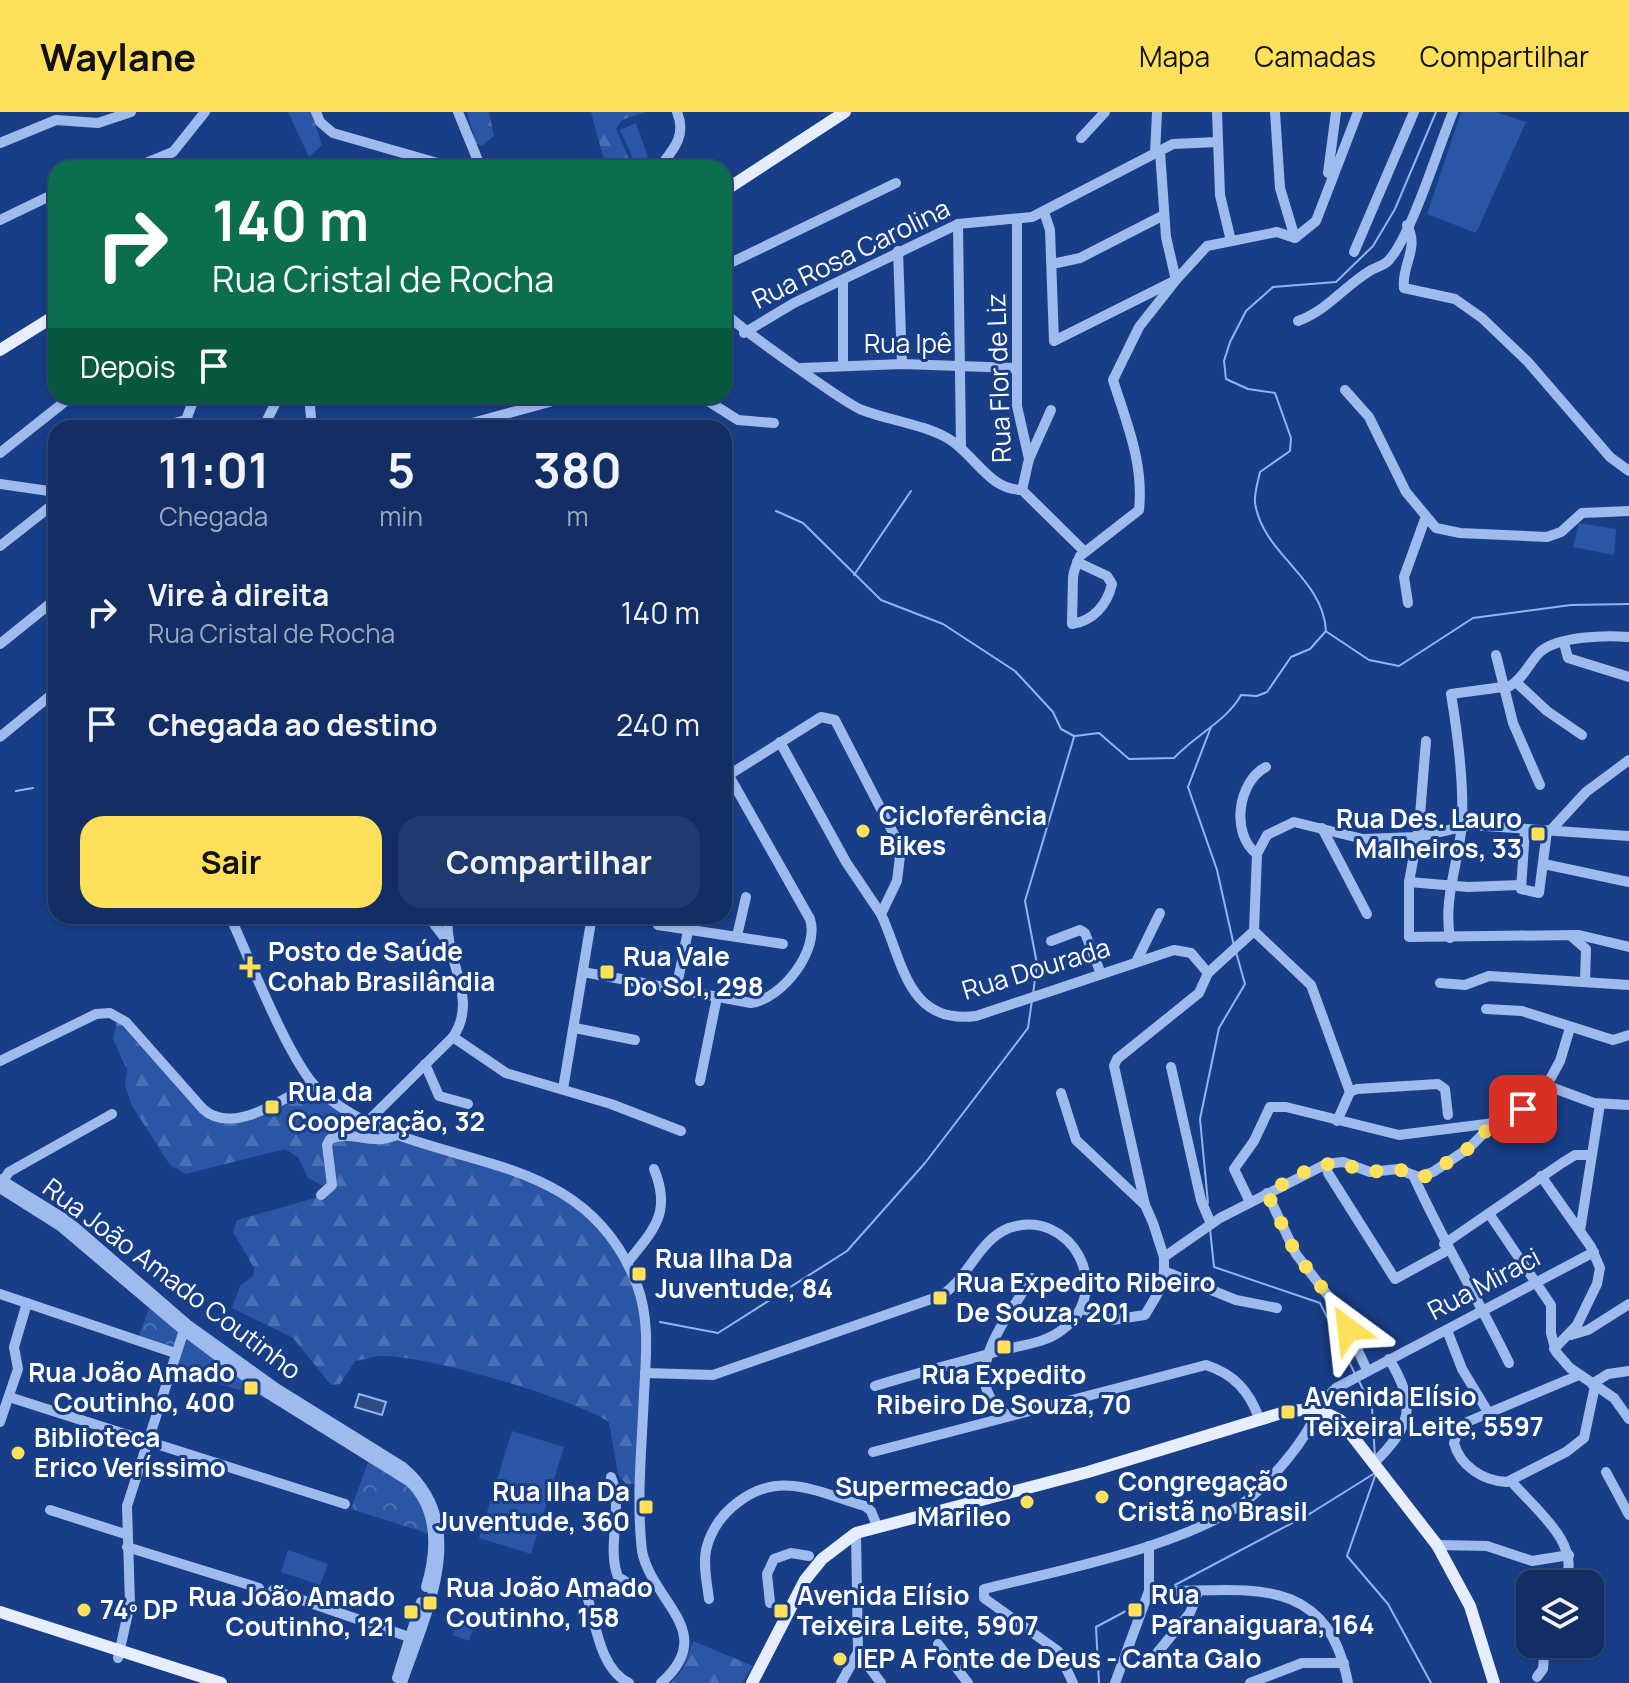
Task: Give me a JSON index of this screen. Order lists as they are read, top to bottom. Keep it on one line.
{"streets":{"street":["Rua Rosa Carolina","Rua Ipê","Rua Flor de Liz","Rua Dourada","Rua João Amado Coutinho","Rua Miraci"]},"crossings":[["Rua Rosa Carolina","Rua Flor de Liz"],["Rua Ipê","Rua Flor de Liz"]],"places":{"other":["Cicloferência Bikes","Biblioteca Erico Veríssimo","Congregação Cristã no Brasil","Supermecado Marileo","74º DP","IEP A Fonte de Deus - Canta Galo"],"transit":["Rua Des. Lauro Malheiros, 33","Rua Vale Do Sol, 298","Rua da Cooperação, 32","Rua Ilha Da Juventude, 84","Rua Expedito Ribeiro De Souza, 201","Rua Expedito Ribeiro De Souza, 70","Rua João Amado Coutinho, 400","Avenida Elísio Teixeira Leite, 5597","Rua Ilha Da Juventude, 360","Rua João Amado Coutinho, 158","Rua Paranaiguara, 164","Avenida Elísio Teixeira Leite, 5907","Rua João Amado Coutinho, 121"],"health":["Posto de Saúde Cohab Brasilândia"]},"page":{"header":"Waylane","nav":["Mapa","Camadas","Compartilhar"],"turn":["140 m","Rua Cristal de Rocha"],"then":"Depois","eta":["11:01","Chegada","5","min","380","m"],"list":[{"name":"Vire à direita","note":"Rua Cristal de Rocha","value":"140 m"},{"name":"Chegada ao destino","value":"240 m"}],"buttons":["Sair","Compartilhar"]}}
